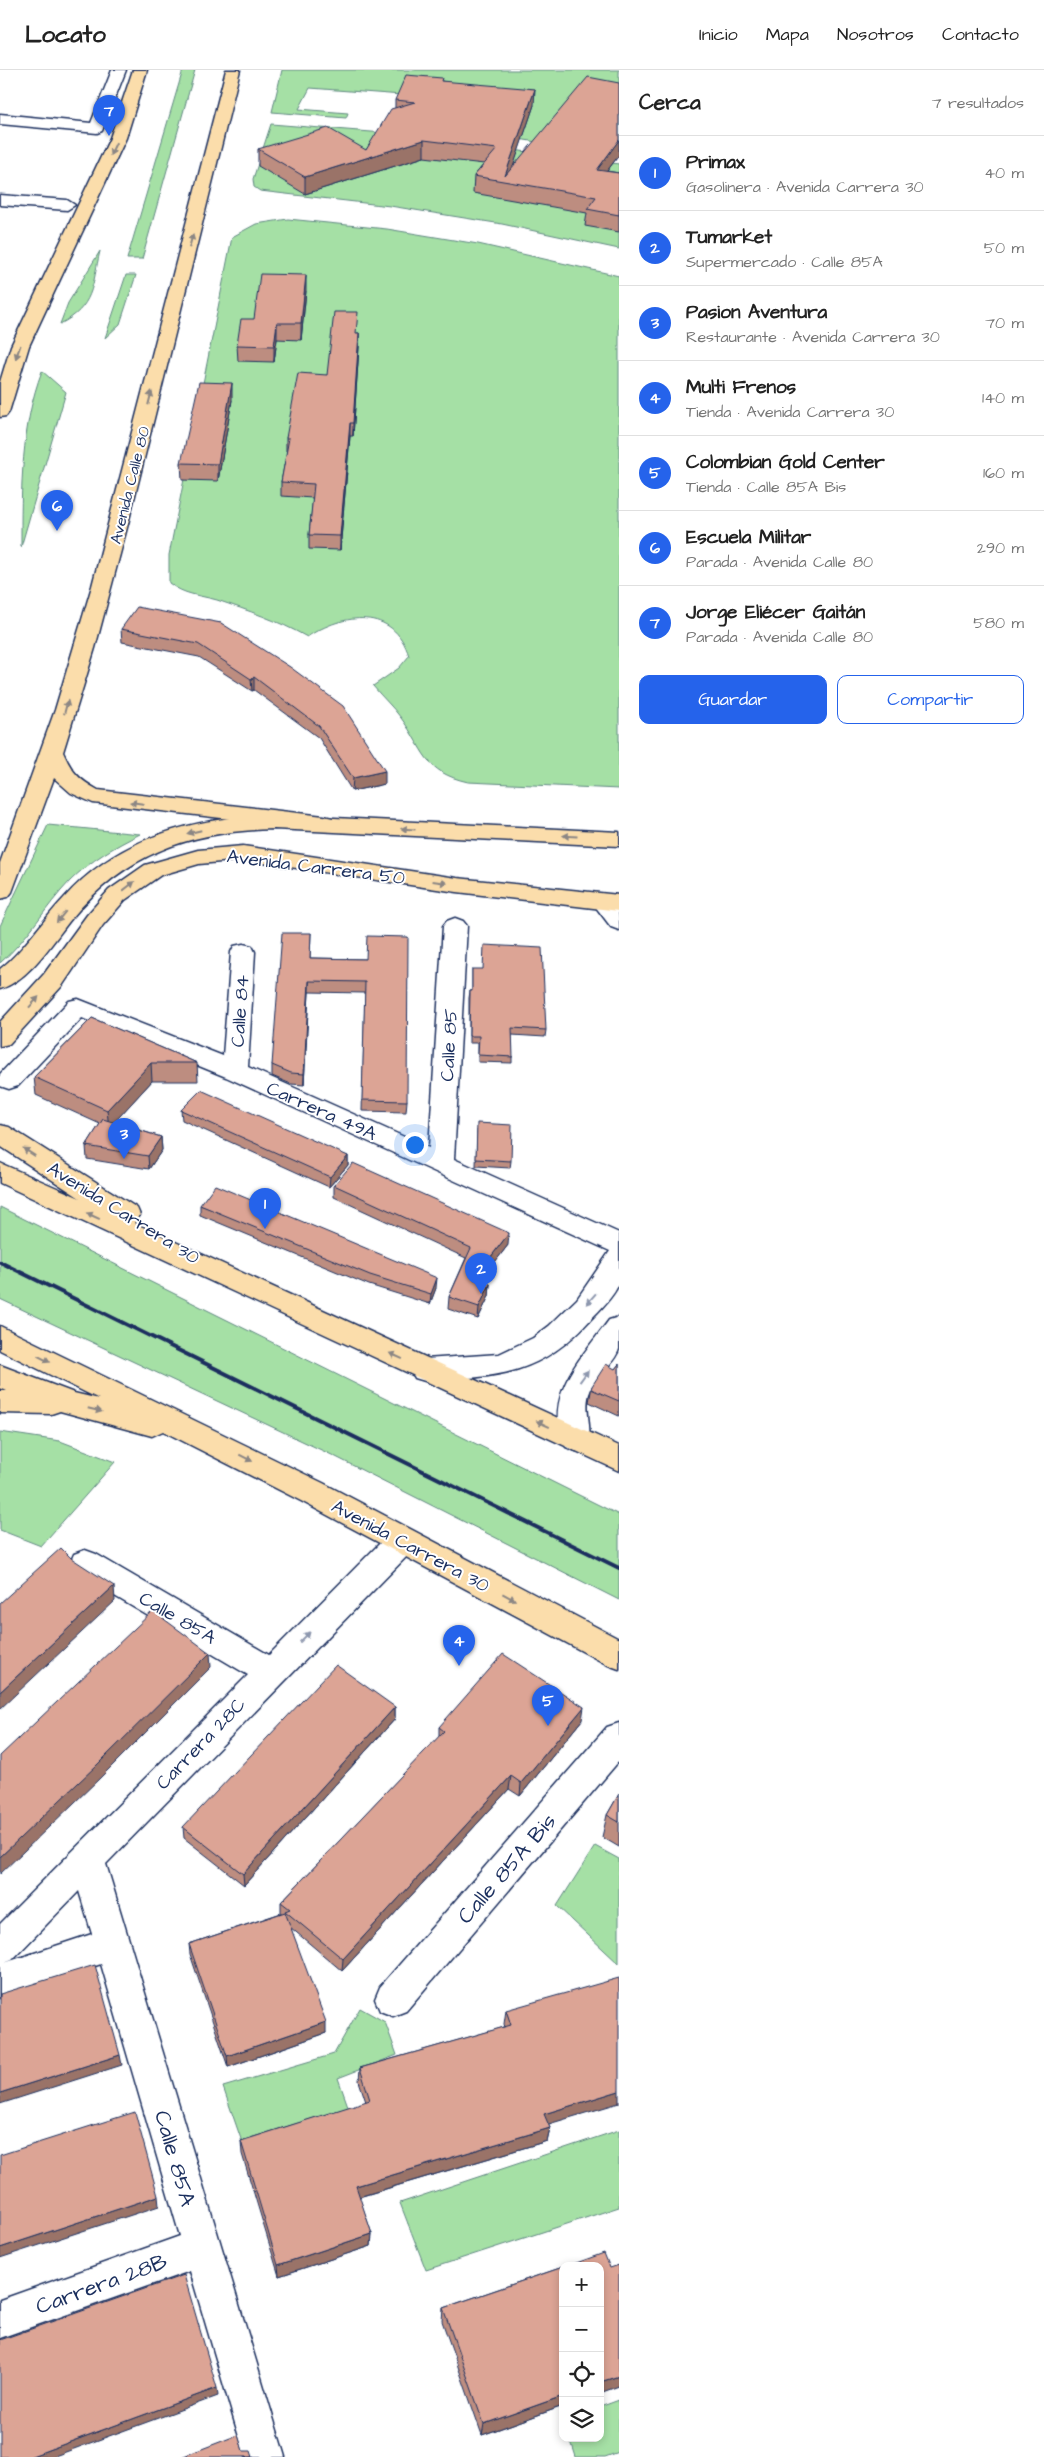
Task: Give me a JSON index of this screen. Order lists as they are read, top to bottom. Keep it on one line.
{"streets":{"main road":["Avenida Calle 80","Avenida Carrera 50","Avenida Carrera 30"],"street":["Calle 84","Calle 85","Carrera 49A","Calle 85A","Carrera 28C","Calle 85A Bis","Carrera 28B"]},"crossings":[["Calle 84","Carrera 49A"],["Calle 85","Carrera 49A"],["Avenida Carrera 30","Carrera 28C"],["Calle 85A","Carrera 28C"],["Calle 85A","Carrera 28B"]],"page":{"header":"Locato","nav":["Inicio","Mapa","Nosotros","Contacto"],"heading":["Cerca","7 resultados"],"pins":["7","6","3","1","2","4","5"],"list":[{"mark":"1","name":"Primax","note":"Gasolinera · Avenida Carrera 30","value":"40 m"},{"mark":"2","name":"Tumarket","note":"Supermercado · Calle 85A","value":"50 m"},{"mark":"3","name":"Pasion Aventura","note":"Restaurante · Avenida Carrera 30","value":"70 m"},{"mark":"4","name":"Multi Frenos","note":"Tienda · Avenida Carrera 30","value":"140 m"},{"mark":"5","name":"Colombian Gold Center","note":"Tienda · Calle 85A Bis","value":"160 m"},{"mark":"6","name":"Escuela Militar","note":"Parada · Avenida Calle 80","value":"290 m"},{"mark":"7","name":"Jorge Eliécer Gaitán","note":"Parada · Avenida Calle 80","value":"580 m"}],"buttons":["Guardar","Compartir"],"map_buttons":["+","−"]}}
